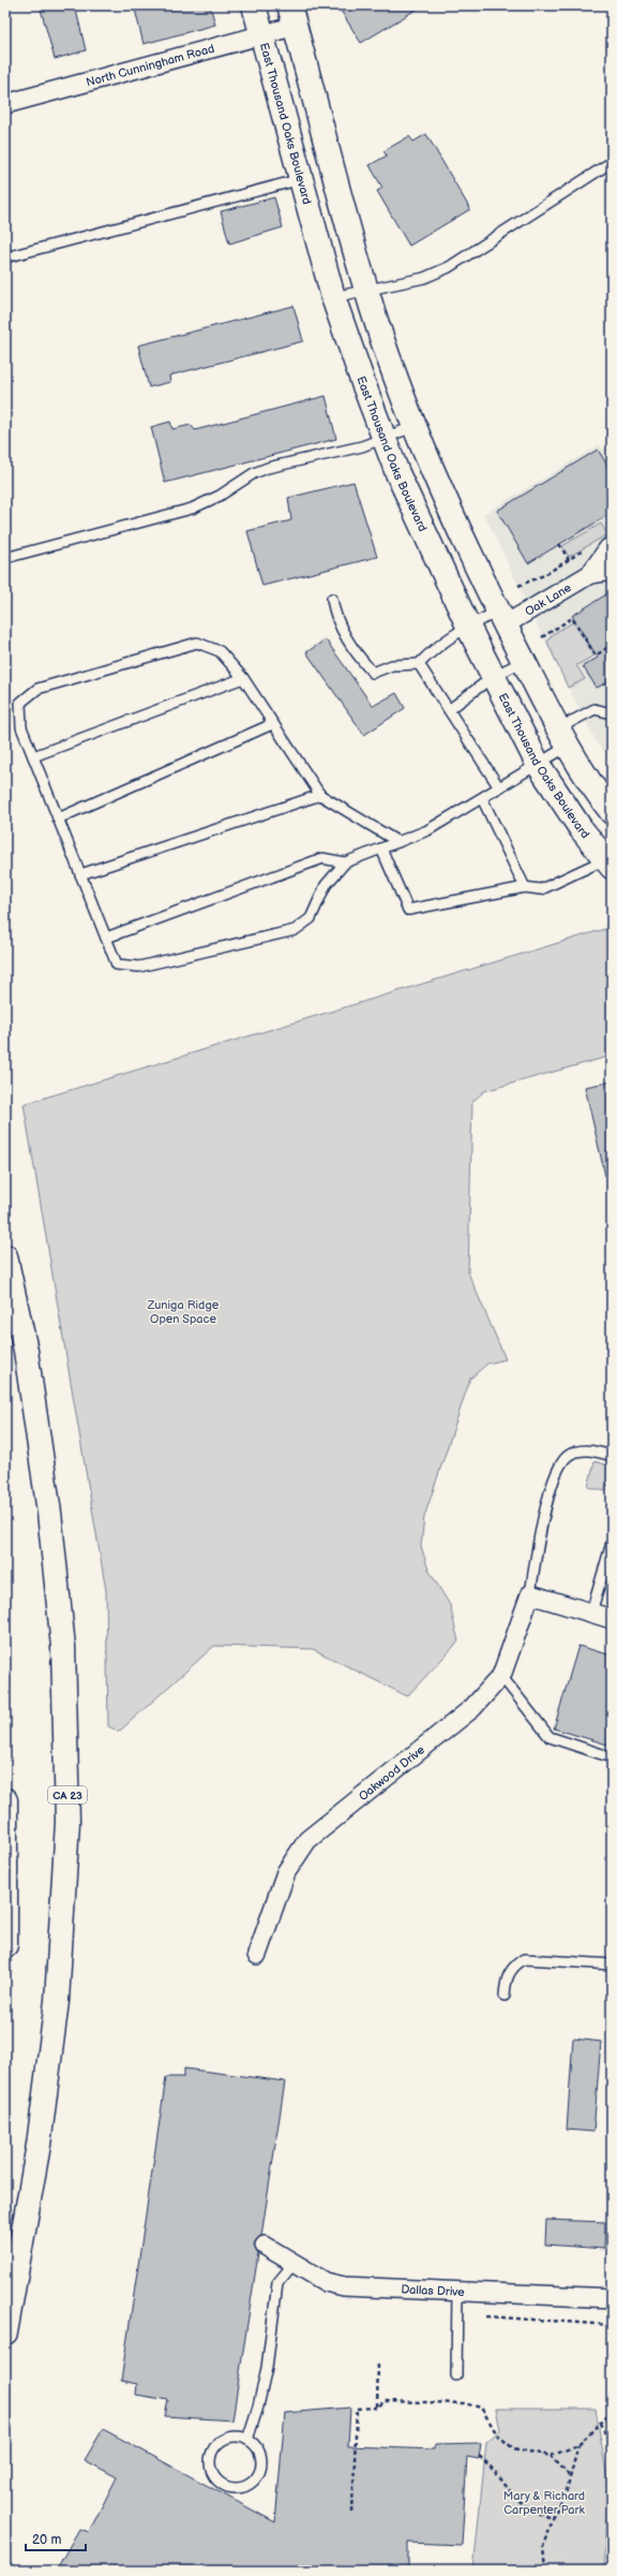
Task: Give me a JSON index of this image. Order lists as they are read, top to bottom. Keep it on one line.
{"streets":{"main road":["East Thousand Oaks Boulevard","CA 23"],"street":["North Cunningham Road","Oak Lane","Oakwood Drive","Dallas Drive"]},"crossings":[["North Cunningham Road","East Thousand Oaks Boulevard"]],"parks":["Zuniga Ridge Open Space","Mary & Richard Carpenter Park"],"scale_bar":"20 m"}
